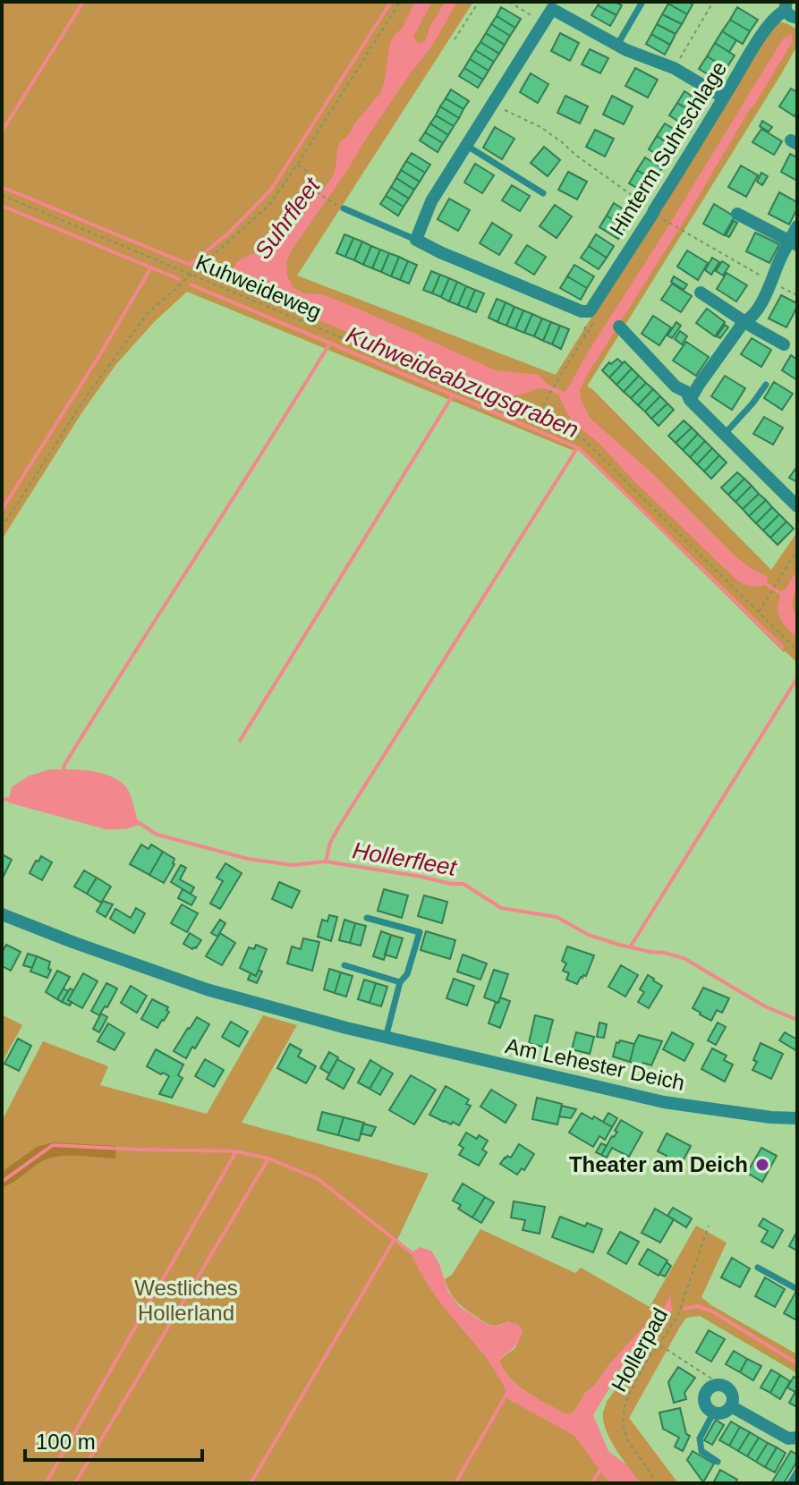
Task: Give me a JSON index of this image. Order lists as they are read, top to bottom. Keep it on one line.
{"streets":{"street":["Hinterm Suhrschlage","Am Lehester Deich"],"path":["Kuhweideweg","Hollerpad"]},"water":["Suhrfleet","Kuhweideabzugsgraben","Hollerfleet"],"parks":["Westliches Hollerland"],"places":["Theater am Deich"],"scale_bar":"100 m"}
